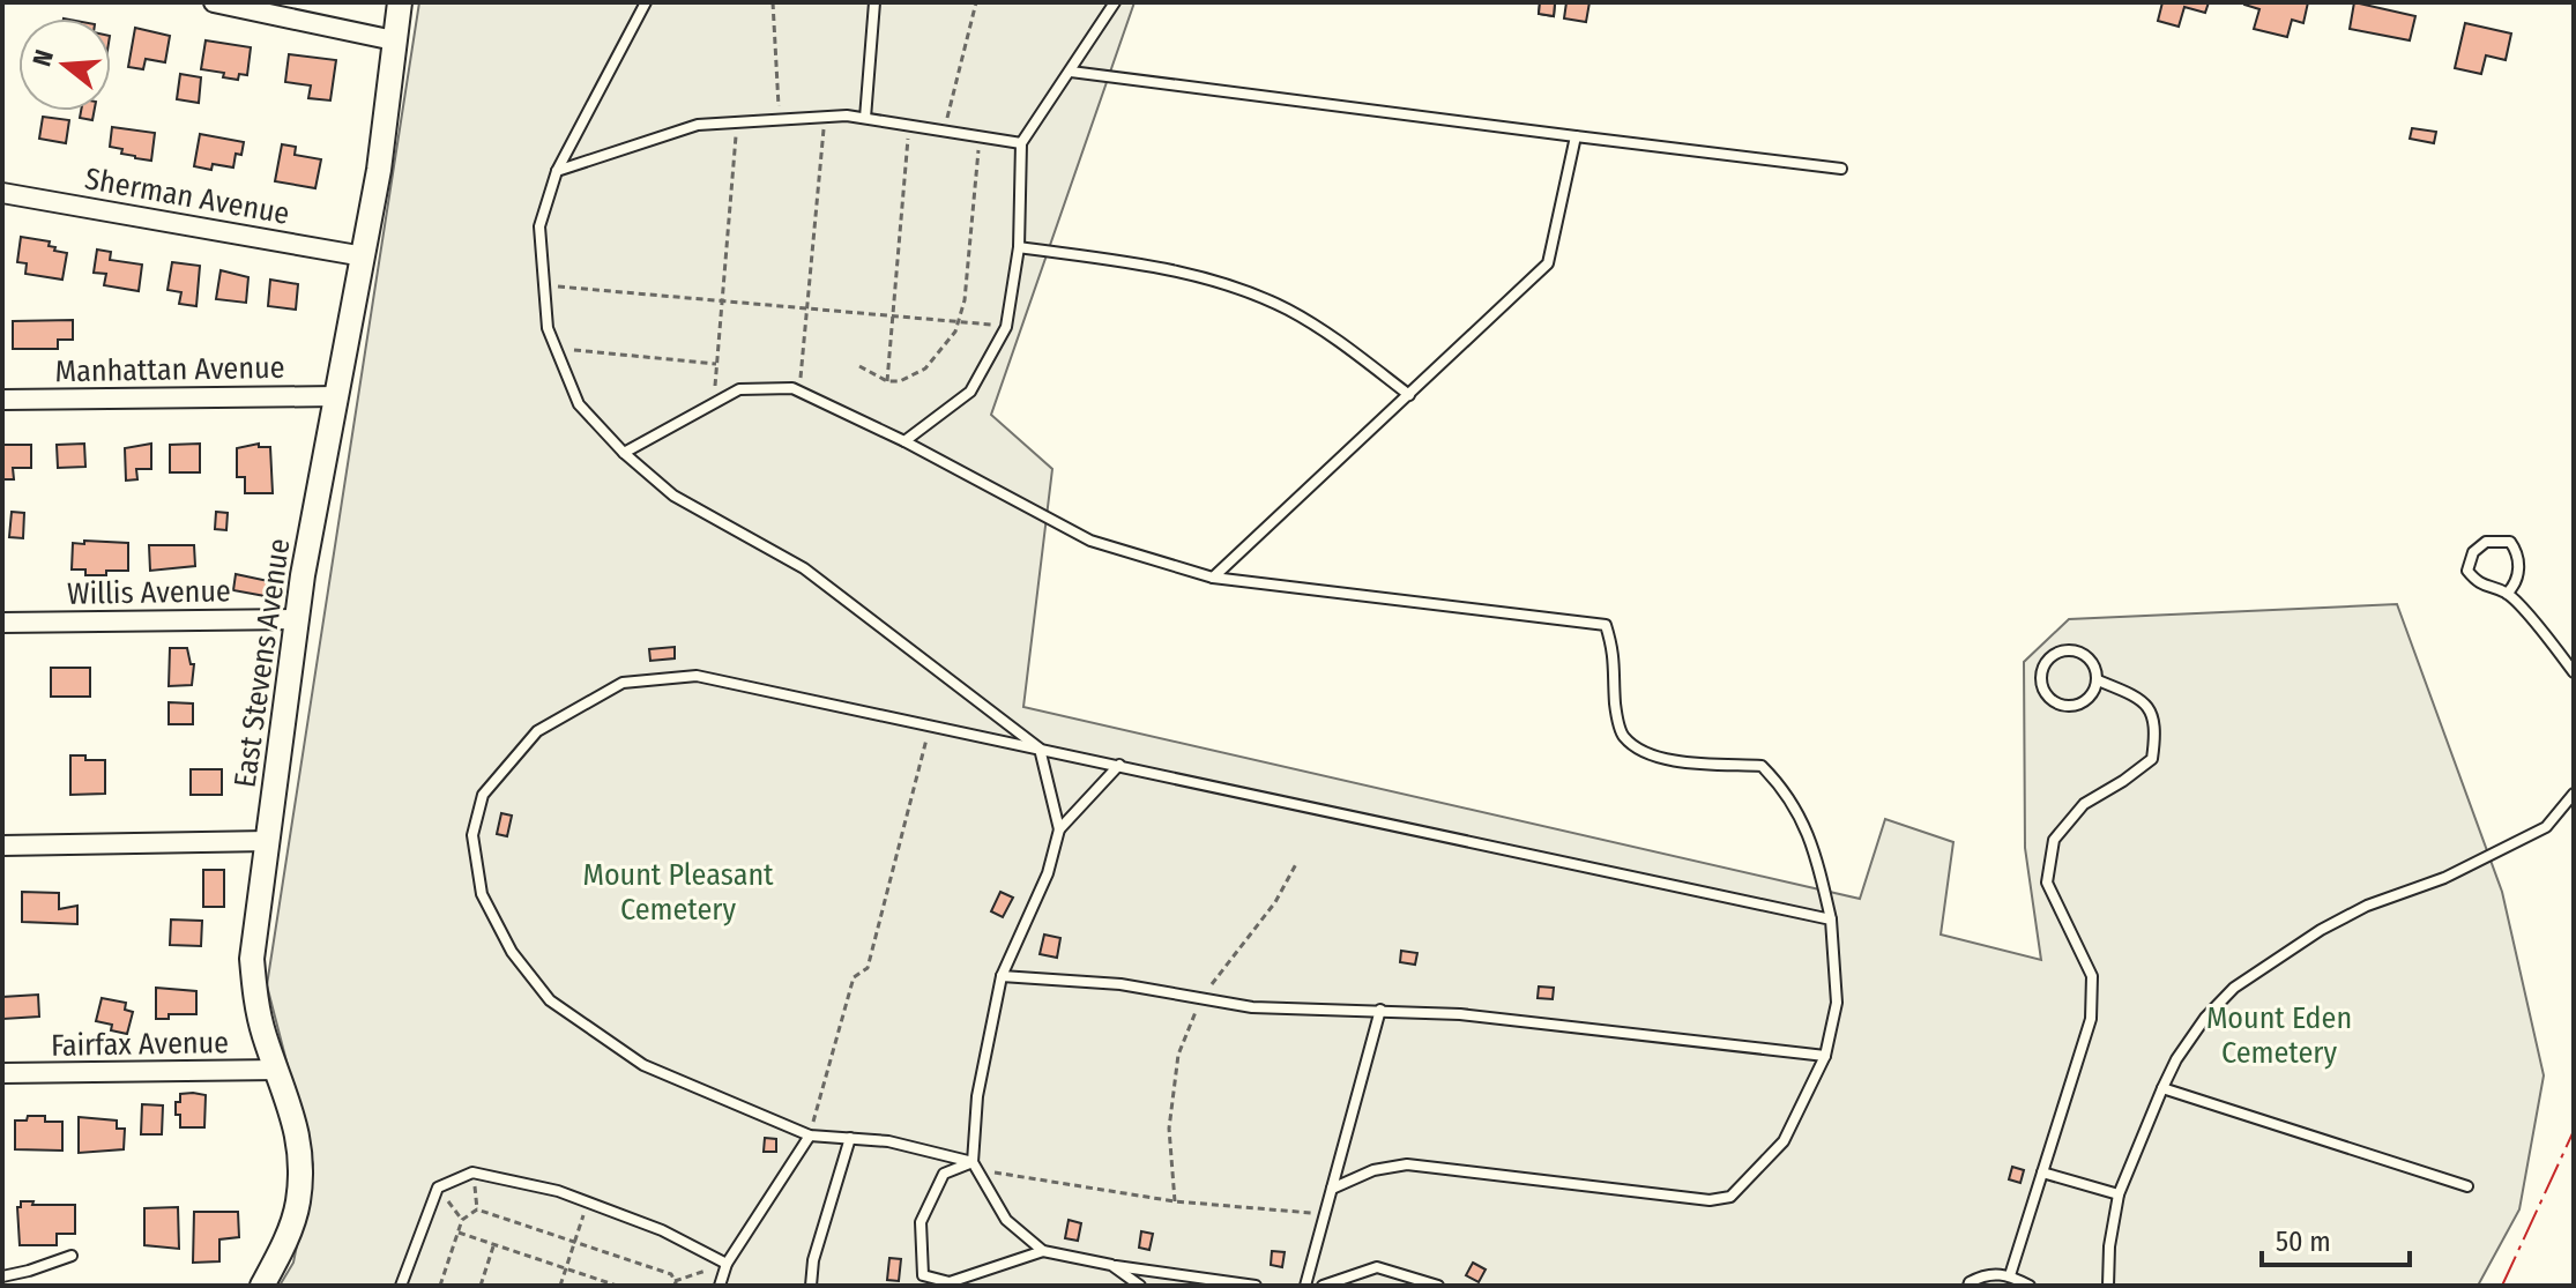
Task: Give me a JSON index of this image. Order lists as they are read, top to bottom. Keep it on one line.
{"streets":{"street":["Sherman Avenue","Manhattan Avenue","Willis Avenue","East Stevens Avenue","Fairfax Avenue"]},"crossings":[["Sherman Avenue","East Stevens Avenue"],["Manhattan Avenue","East Stevens Avenue"],["Willis Avenue","East Stevens Avenue"],["East Stevens Avenue","Fairfax Avenue"]],"parks":["Mount Pleasant Cemetery","Mount Eden Cemetery"],"scale_bar":"50 m","north":"left"}
